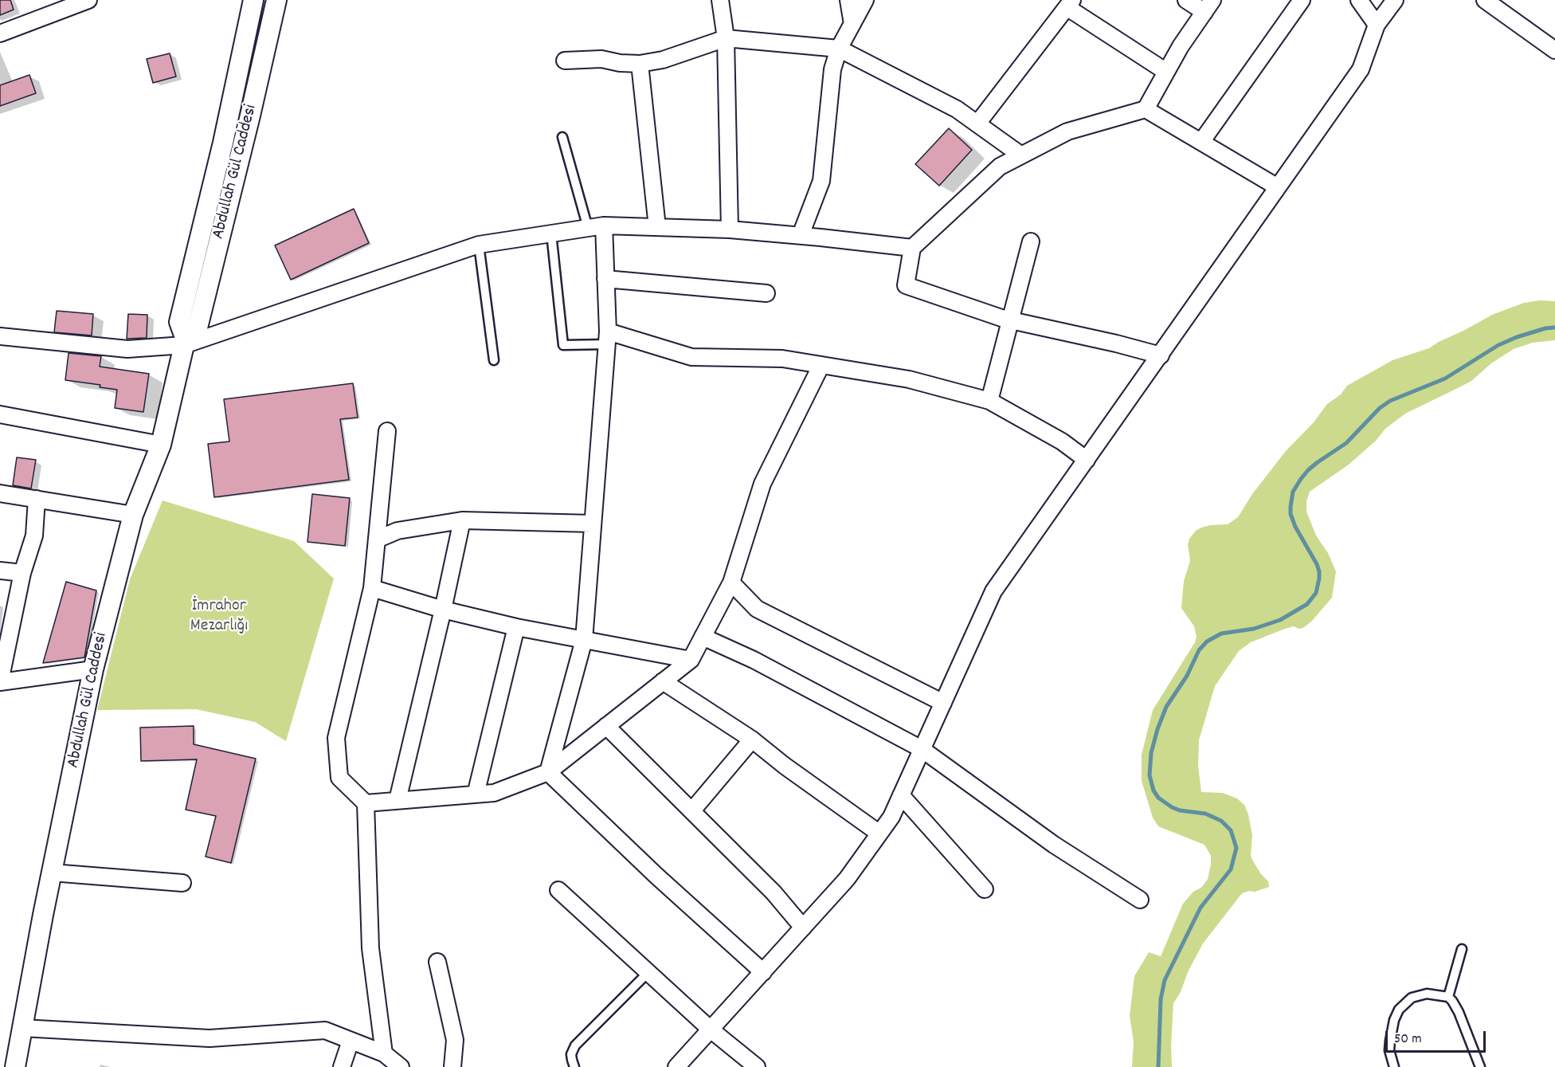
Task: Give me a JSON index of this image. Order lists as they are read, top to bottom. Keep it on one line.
{"streets":{"street":["Abdullah Gül Caddesi"]},"parks":["İmrahor Mezarlığı"],"scale_bar":"50 m"}
